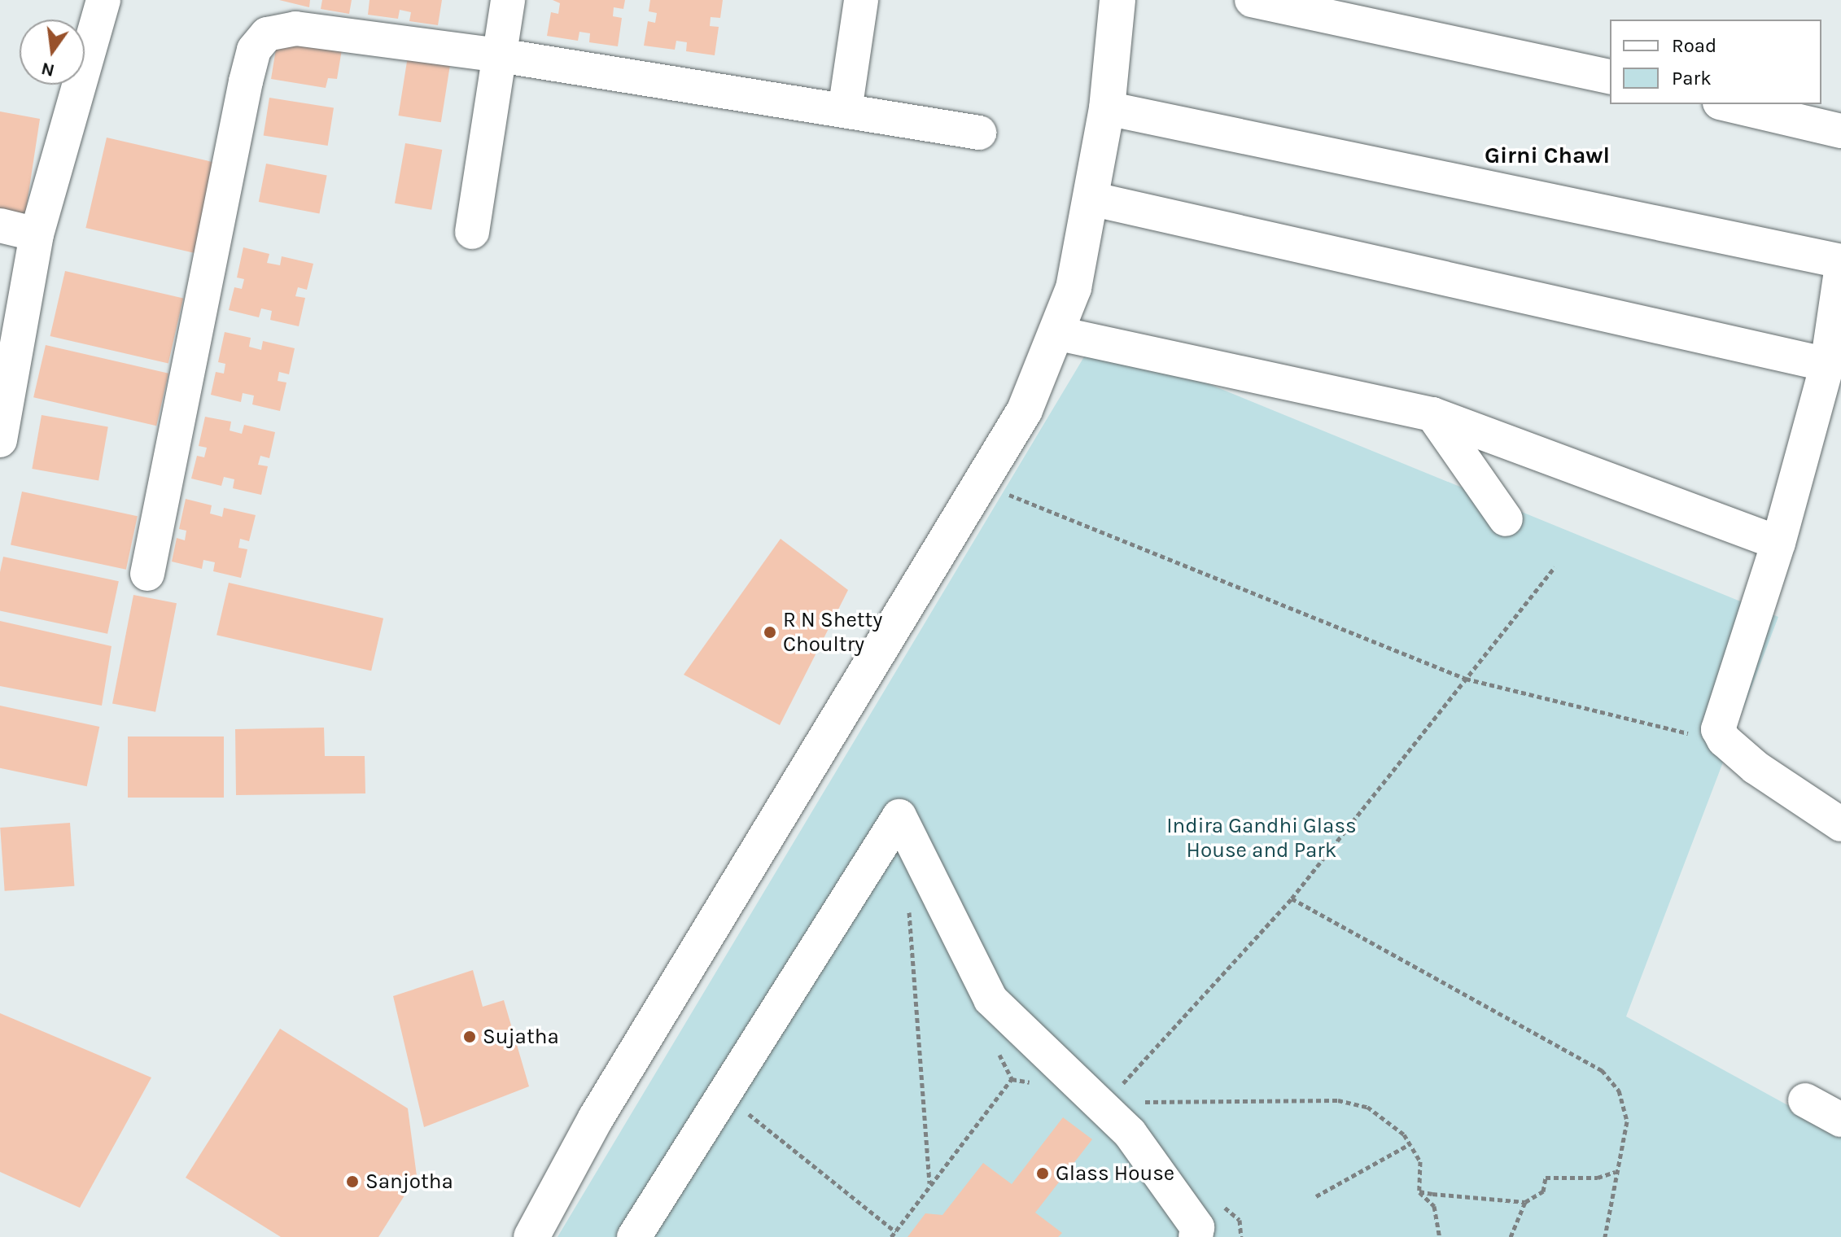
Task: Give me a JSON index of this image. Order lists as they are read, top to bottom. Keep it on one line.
{"districts":["Girni Chawl"],"parks":["Indira Gandhi Glass House and Park"],"places":["R N Shetty Choultry","Sujatha","Glass House","Sanjotha"],"legend":["Road","Park"],"north":"bottom"}
